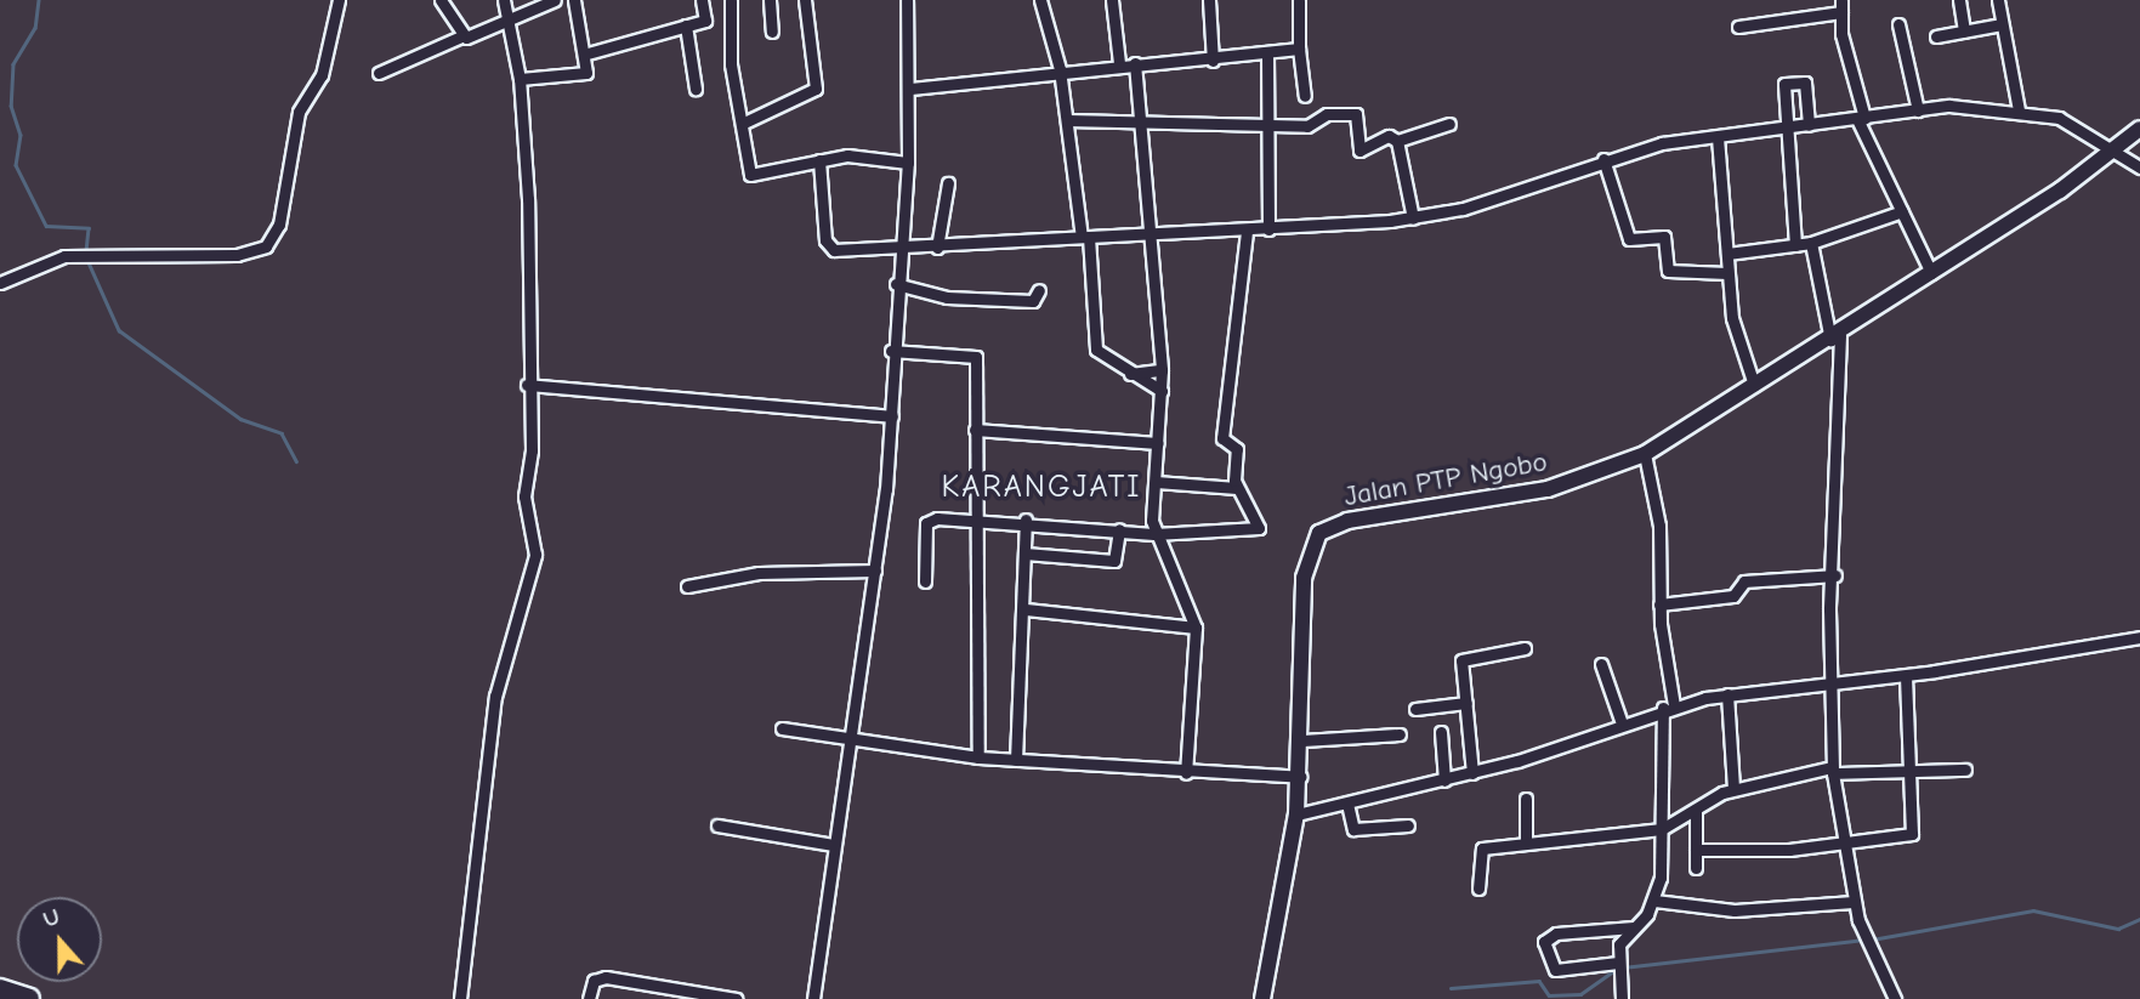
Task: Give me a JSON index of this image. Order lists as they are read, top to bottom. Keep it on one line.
{"streets":{"main road":["Jalan PTP Ngobo"]},"districts":["KARANGJATI"],"north":"top"}
